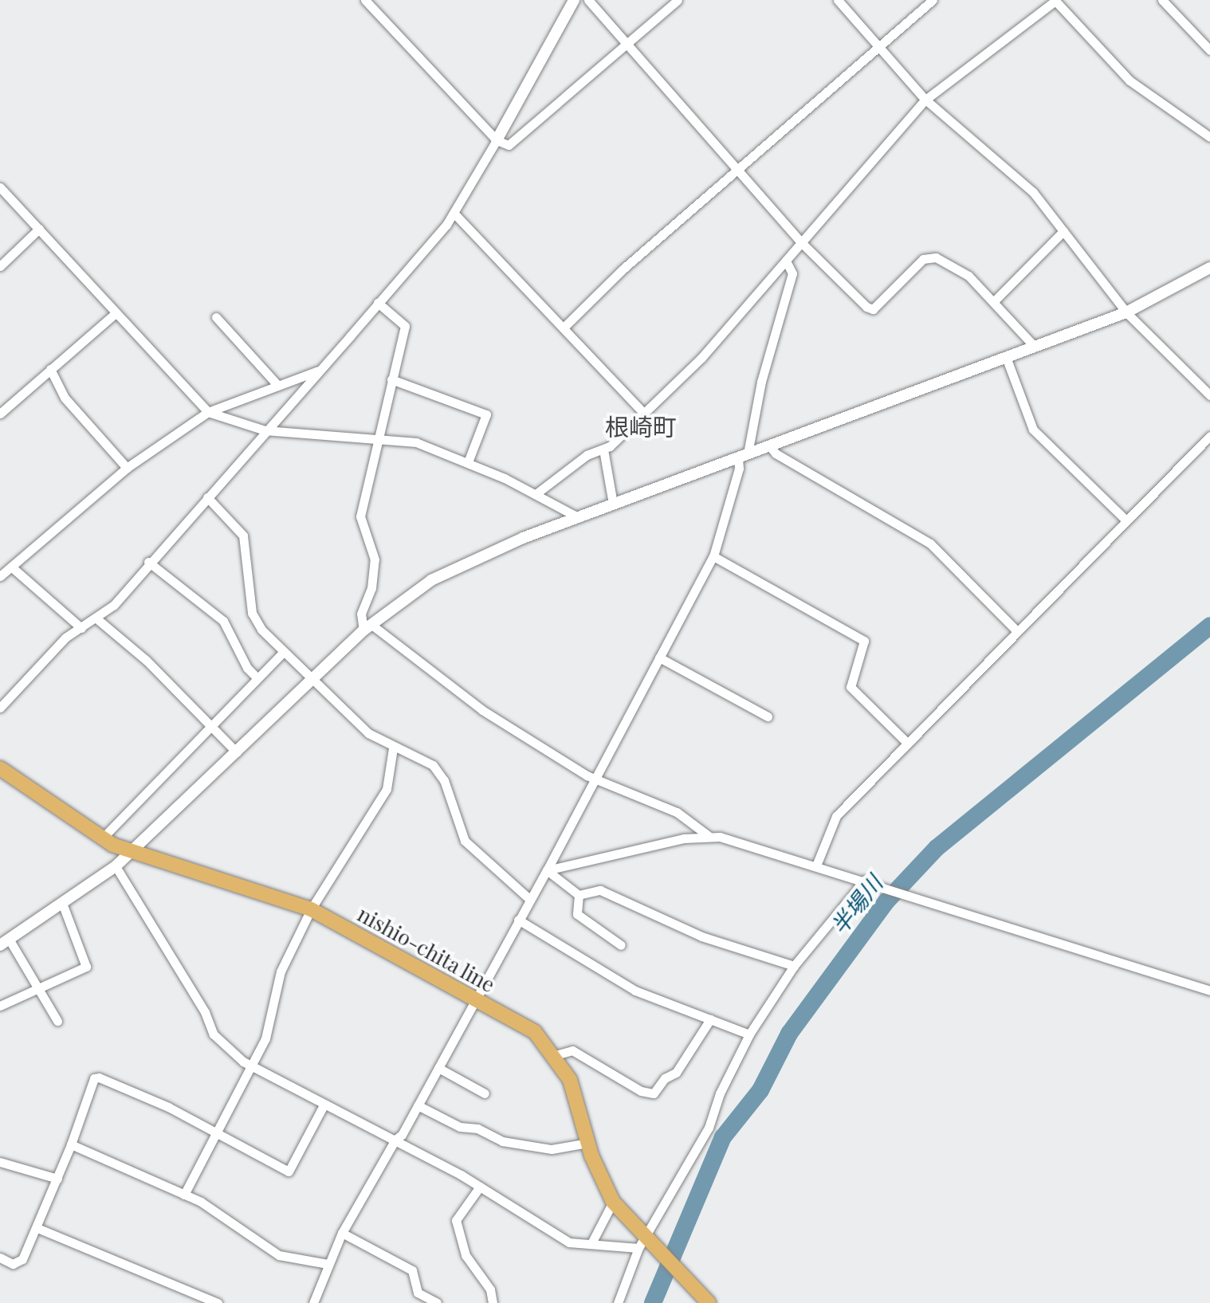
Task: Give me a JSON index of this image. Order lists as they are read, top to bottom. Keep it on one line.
{"streets":{"main road":["nishio-chita line"]},"districts":["根崎町"],"water":["半場川"]}
